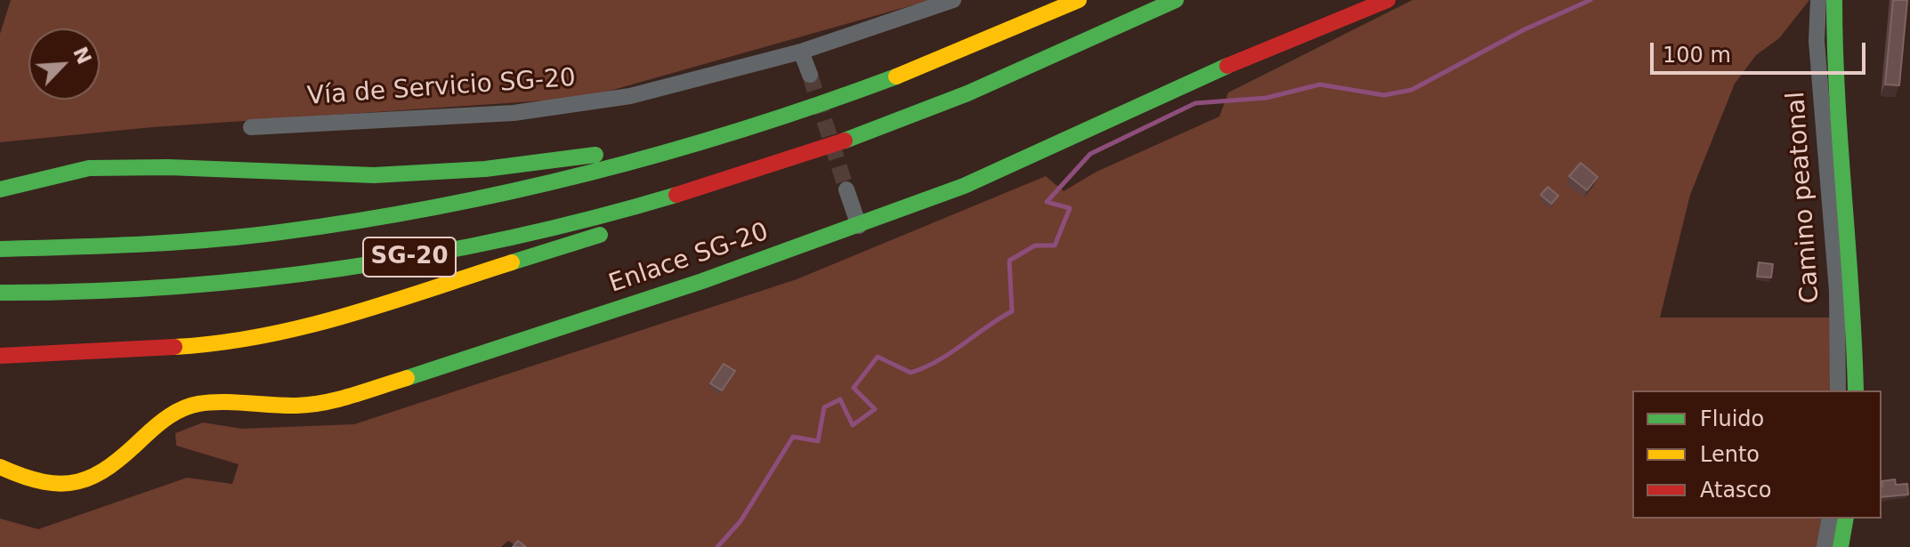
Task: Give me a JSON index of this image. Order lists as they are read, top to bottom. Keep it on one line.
{"streets":{"main road":["SG-20","Enlace SG-20"],"street":["Vía de Servicio SG-20","Camino peatonal"]},"legend":["Fluido","Lento","Atasco"],"scale_bar":"100 m","north":"top right"}
